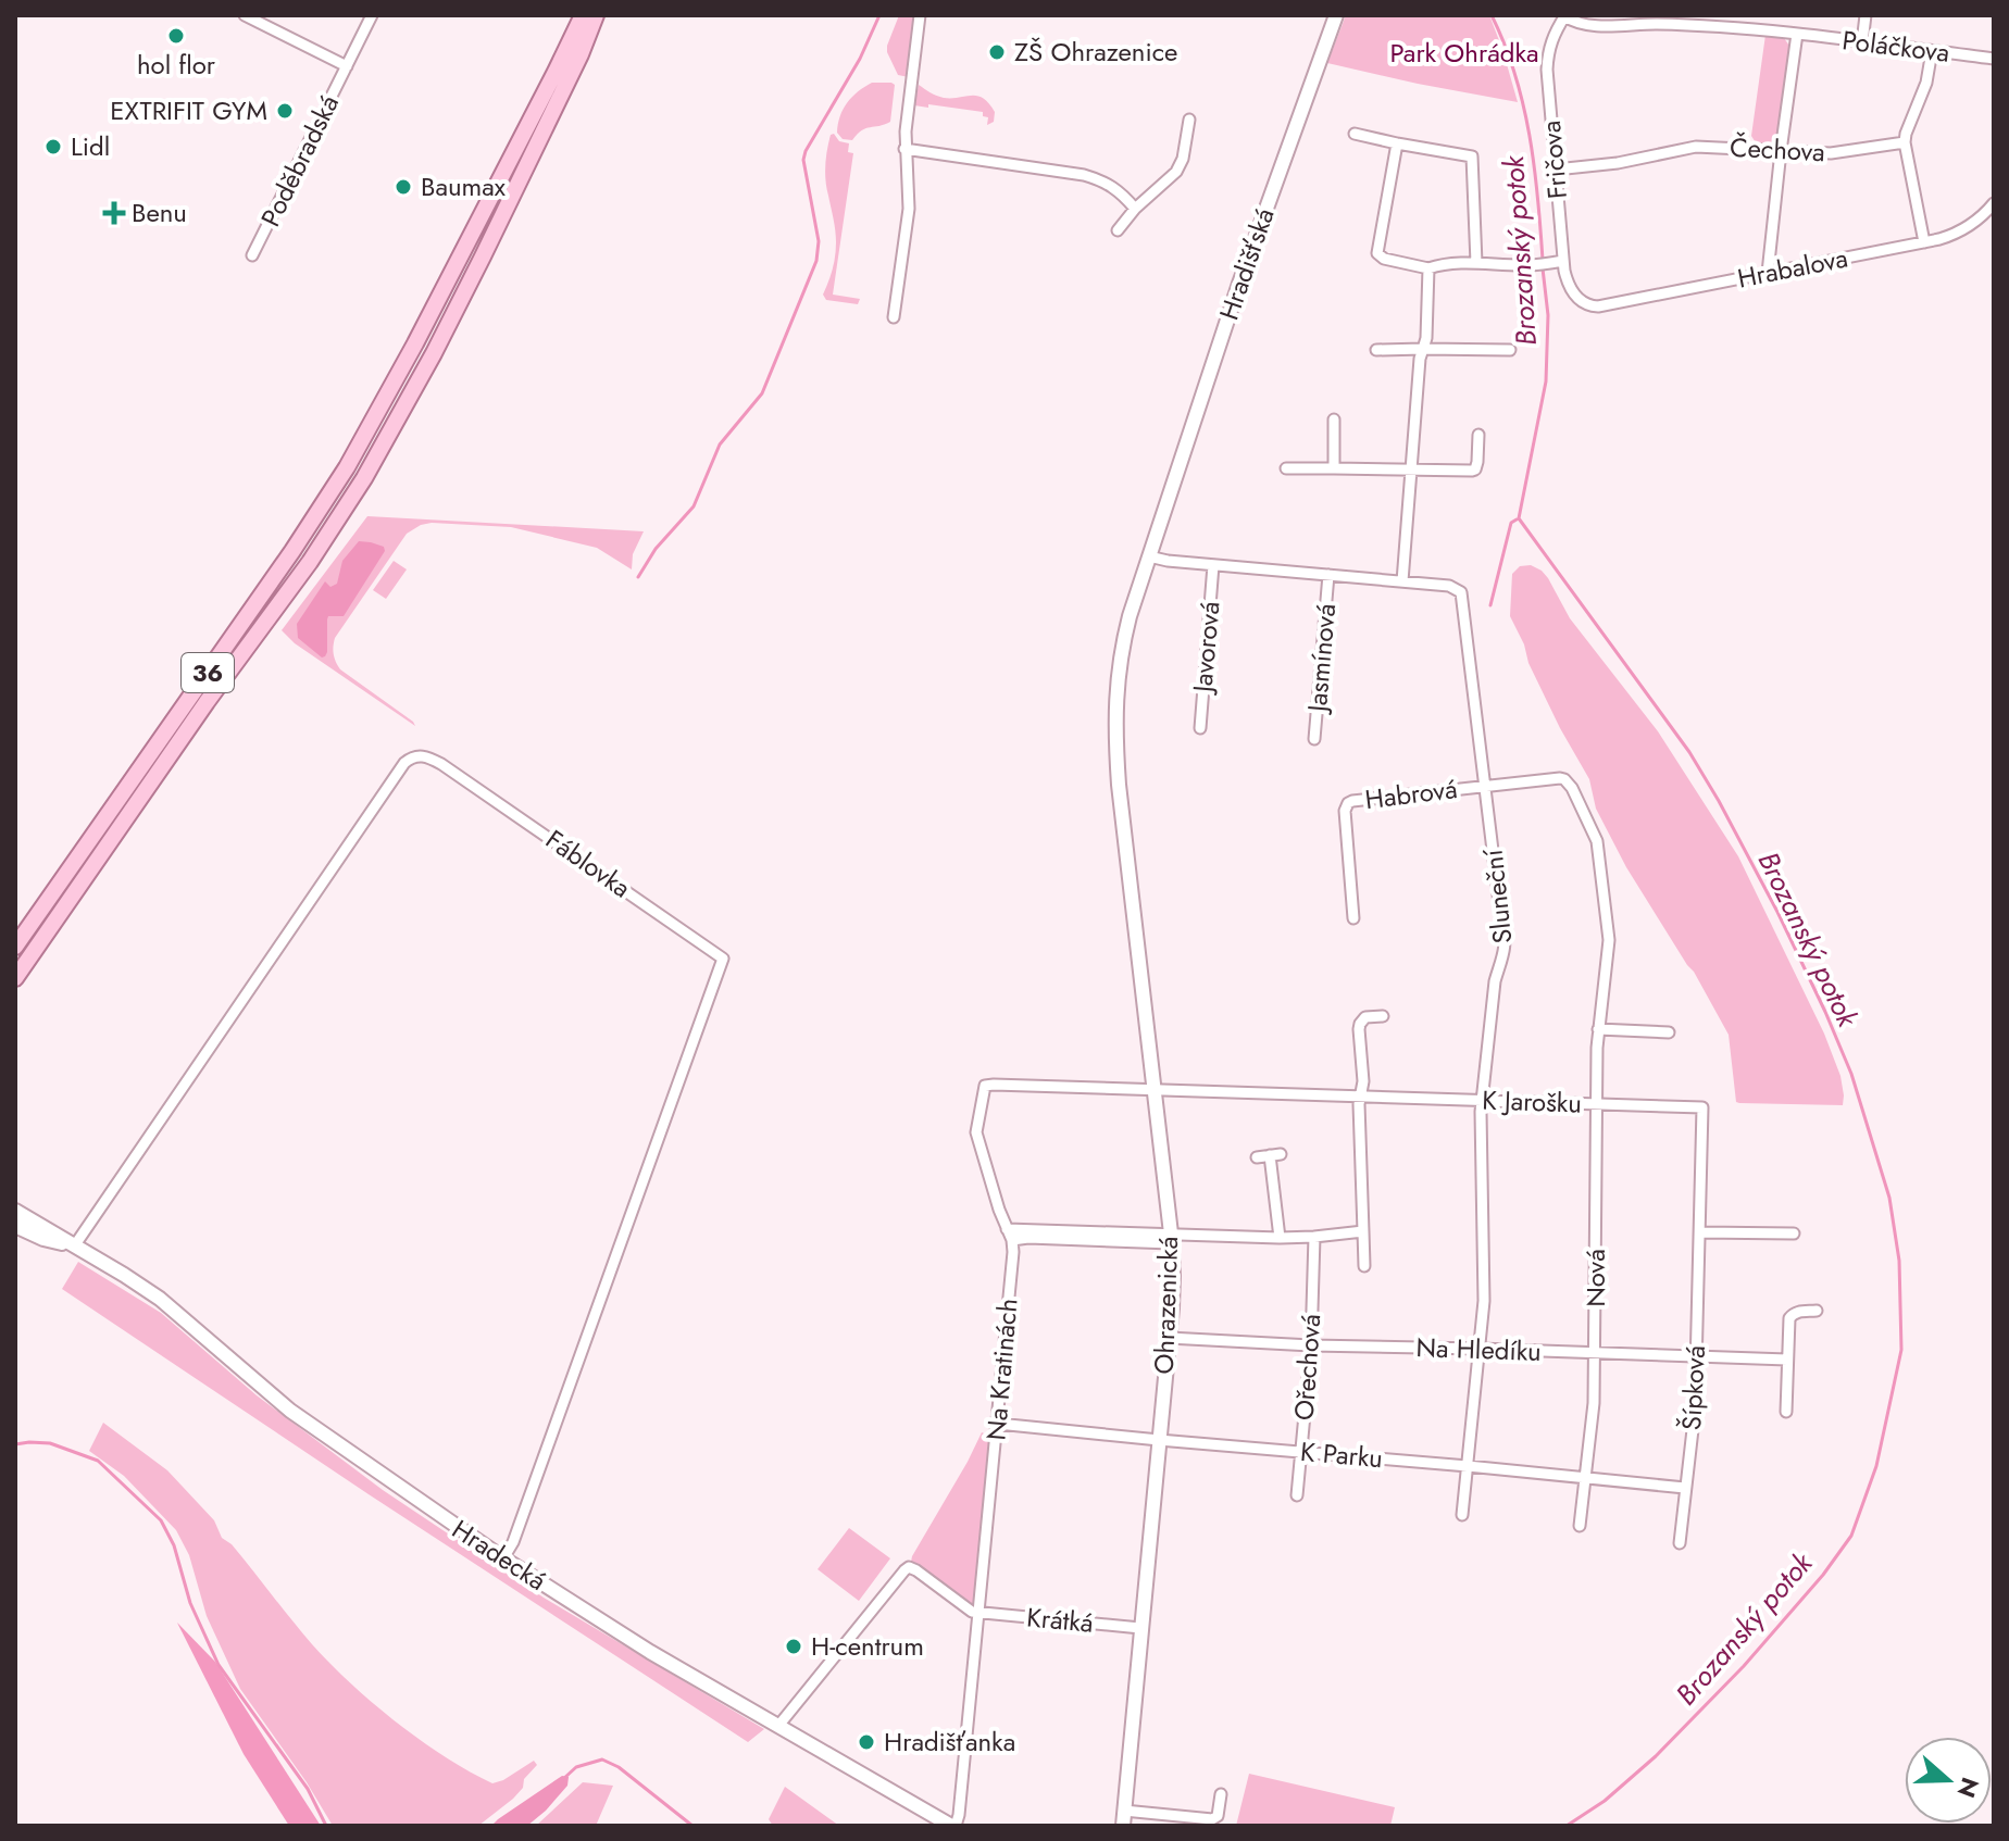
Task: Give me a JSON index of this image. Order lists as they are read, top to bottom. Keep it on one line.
{"streets":{"main road":["36"],"street":["Poláčkova","Čechova","Fričova","Poděbradská","Hradišťská","Hrabalova","Javorová","Jasmínová","Habrová","Fáblovka","Sluneční","K Jarošku","Nová","Ohrazenická","Na Hledíku","Ořechová","Na Kratinách","Šípková","K Parku","Hradecká","Krátká"]},"crossings":[["Poláčkova","Fričova"],["Čechova","Fričova"],["Fričova","Hrabalova"],["Hradišťská","Sluneční"],["Hradišťská","Ohrazenická"],["Javorová","Sluneční"],["Jasmínová","Sluneční"],["Habrová","Sluneční"],["Habrová","Nová"],["Fáblovka","Hradecká"],["Sluneční","K Jarošku"],["Sluneční","Nová"],["Sluneční","Ohrazenická"],["Sluneční","Na Hledíku"],["Sluneční","K Parku"],["K Jarošku","Nová"],["K Jarošku","Ohrazenická"],["K Jarošku","Na Kratinách"],["K Jarošku","Šípková"],["Nová","Na Hledíku"],["Nová","K Parku"],["Ohrazenická","Na Hledíku"],["Ohrazenická","Na Kratinách"],["Ohrazenická","K Parku"],["Ohrazenická","Krátká"],["Na Hledíku","Ořechová"],["Na Hledíku","Šípková"],["Ořechová","K Parku"],["Na Kratinách","K Parku"],["Na Kratinách","Hradecká"],["Na Kratinách","Krátká"],["Šípková","K Parku"]],"water":["Brozanský potok"],"parks":["Park Ohrádka"],"places":{"other":["hol flor","ZŠ Ohrazenice","EXTRIFIT GYM","Lidl","Baumax","H-centrum","Hradišťanka"],"health":["Benu"]},"north":"right"}
